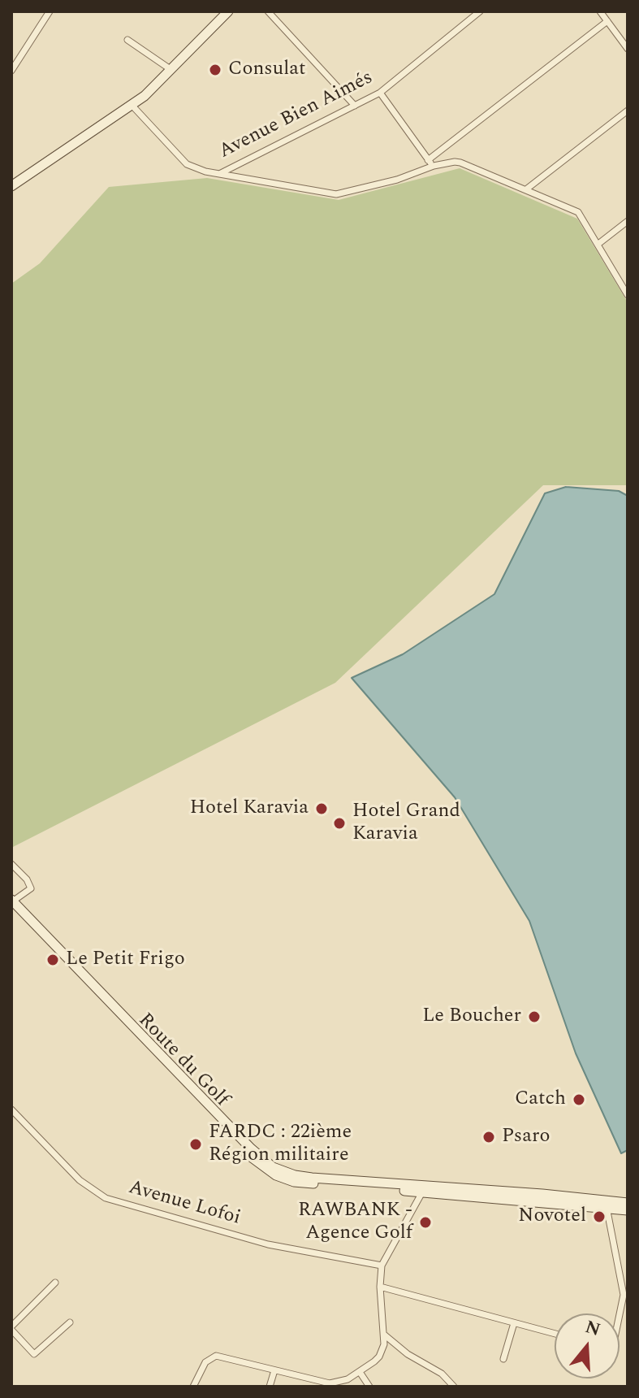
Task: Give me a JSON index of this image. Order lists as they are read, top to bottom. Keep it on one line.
{"streets":{"main road":["Route du Golf"],"street":["Avenue Bien Aimés","Avenue Lofoi"]},"places":["Consulat","Hotel Karavia","Hotel Grand Karavia","Le Petit Frigo","Le Boucher","Catch","Psaro","FARDC : 22ième Région militaire","Novotel","RAWBANK - Agence Golf"],"north":"top"}
